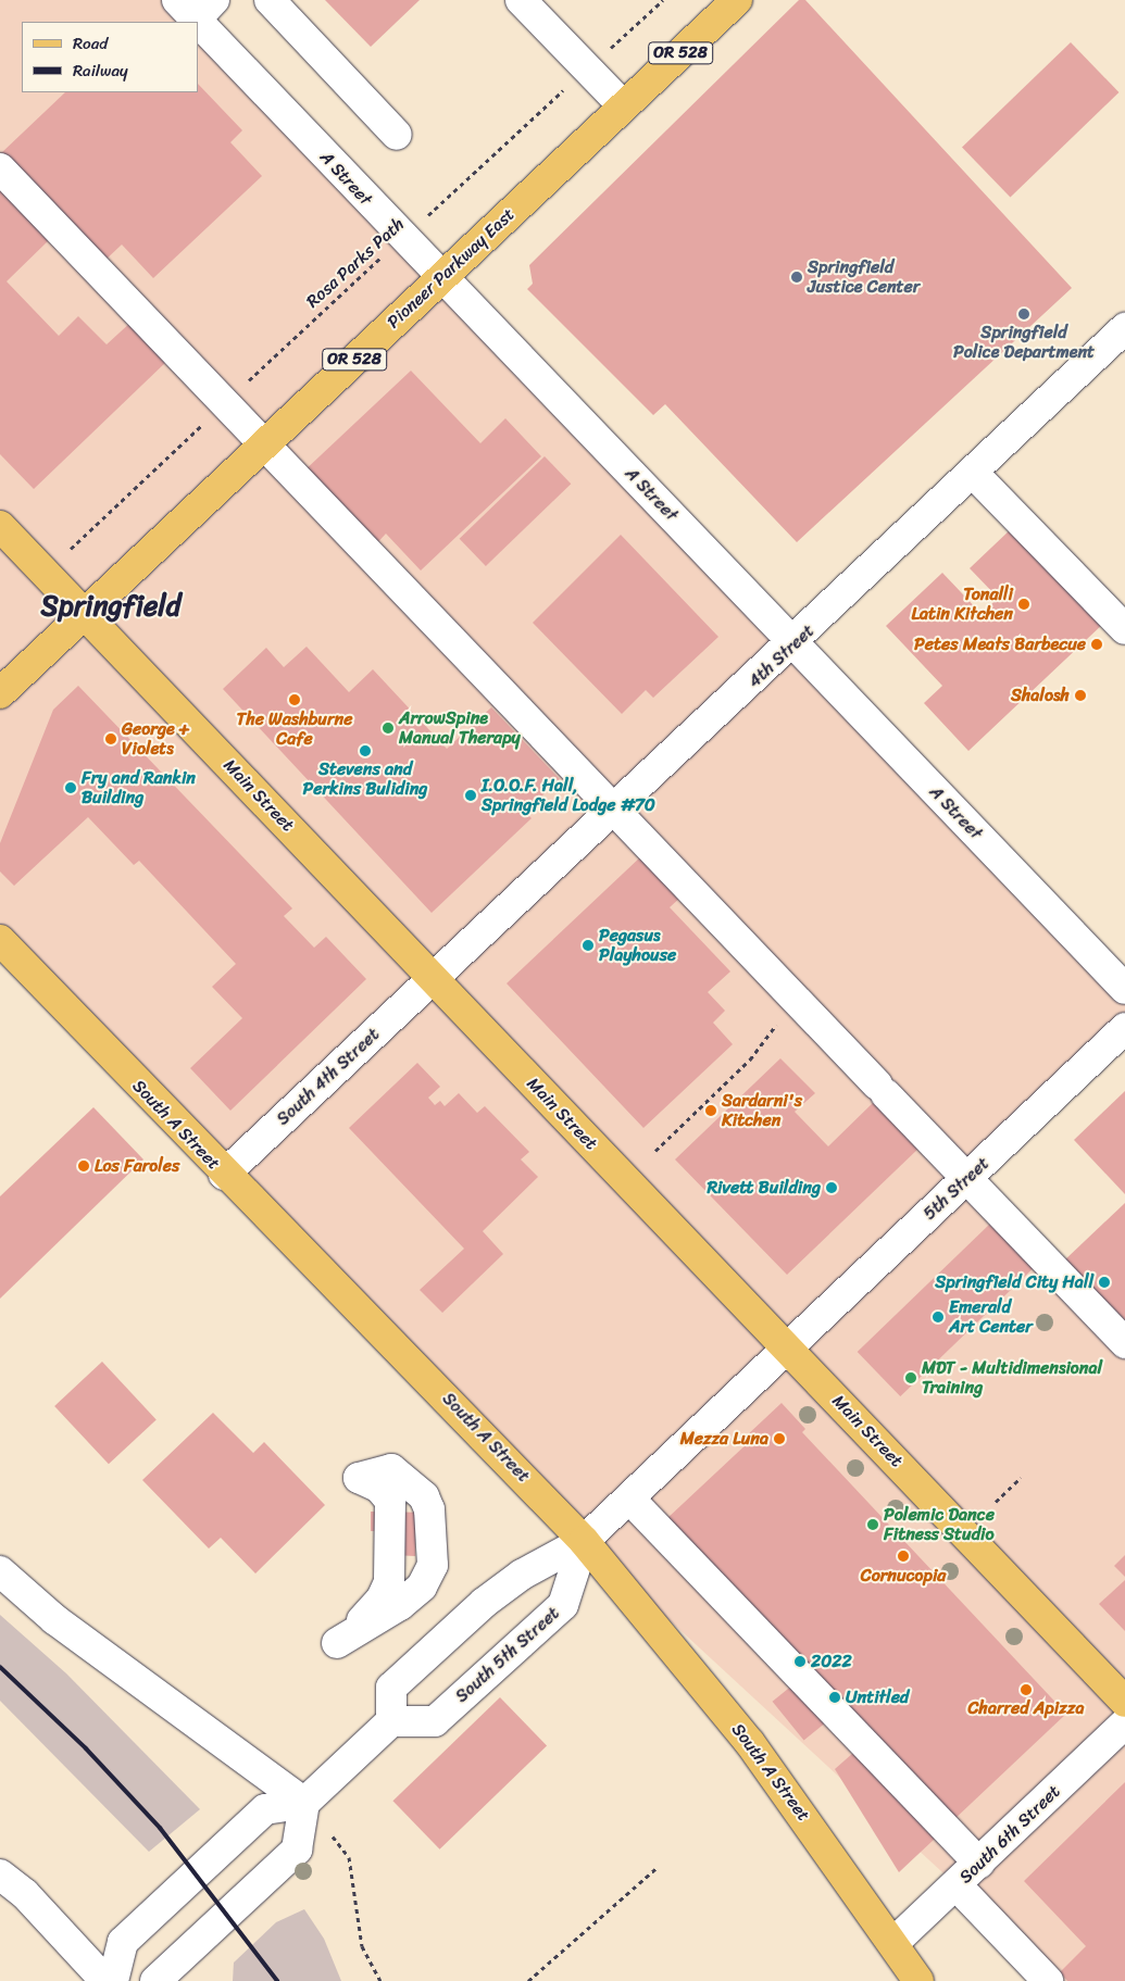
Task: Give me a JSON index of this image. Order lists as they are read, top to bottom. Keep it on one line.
{"streets":{"main road":["OR 528","Pioneer Parkway East","Main Street","South A Street"],"street":["A Street","4th Street","South 4th Street","5th Street","South 5th Street","South 6th Street"],"path":["Rosa Parks Path"]},"crossings":[["A Street","Rosa Parks Path"],["A Street","Pioneer Parkway East"],["A Street","4th Street"],["Pioneer Parkway East","Main Street"],["4th Street","Main Street"],["4th Street","South 4th Street"],["Main Street","South 4th Street"],["Main Street","5th Street"],["Main Street","South 5th Street"],["South 4th Street","South A Street"],["South A Street","South 5th Street"],["South A Street","South 6th Street"],["5th Street","South 5th Street"]],"districts":["Springfield"],"places":["Springfield Justice Center","Springfield Police Department","Tonalli Latin Kitchen","Petes Meats Barbecue","Shalosh","The Washburne Cafe","ArrowSpine Manual Therapy","George + Violets","Stevens and Perkins Buliding","Fry and Rankin Building","I.O.O.F. Hall, Springfield Lodge #70","Pegasus Playhouse","Sardarni's Kitchen","Los Faroles","Rivett Building","Springfield City Hall","Emerald Art Center","MDT - Multidimensional Training","Mezza Luna","Polemic Dance Fitness Studio","Cornucopia","2022","Charred Apizza","Untitled"],"legend":["Road","Railway"]}
